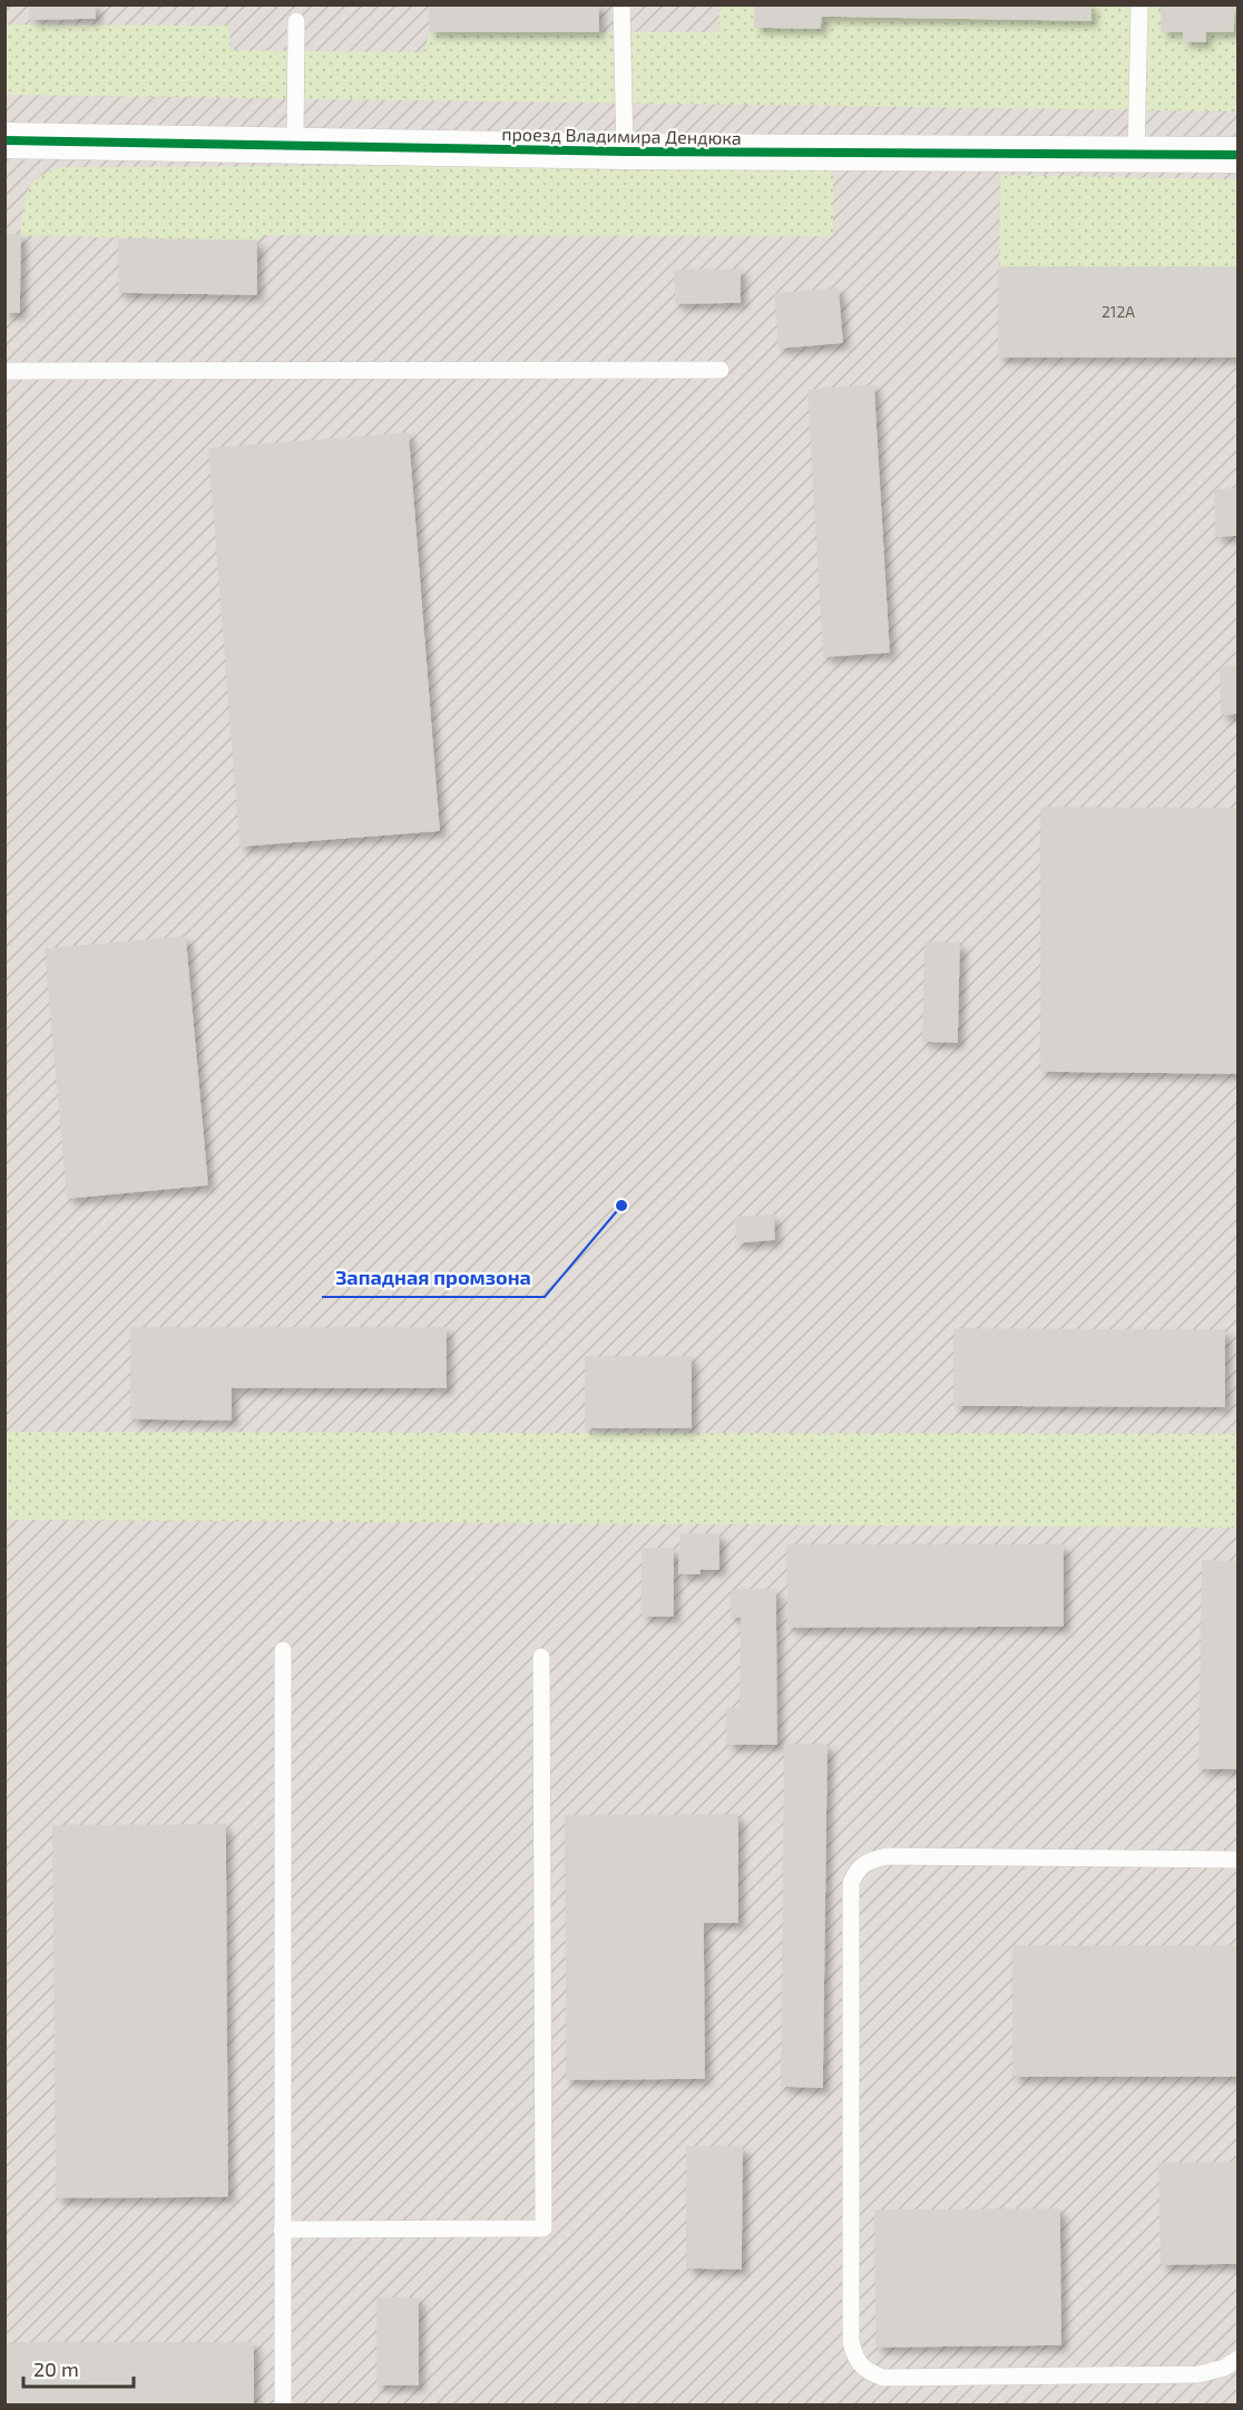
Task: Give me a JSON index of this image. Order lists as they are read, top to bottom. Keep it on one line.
{"streets":{"street":["проезд Владимира Дендюка"]},"places":["Западная промзона"],"house_numbers":["212А"],"scale_bar":"20 m"}
